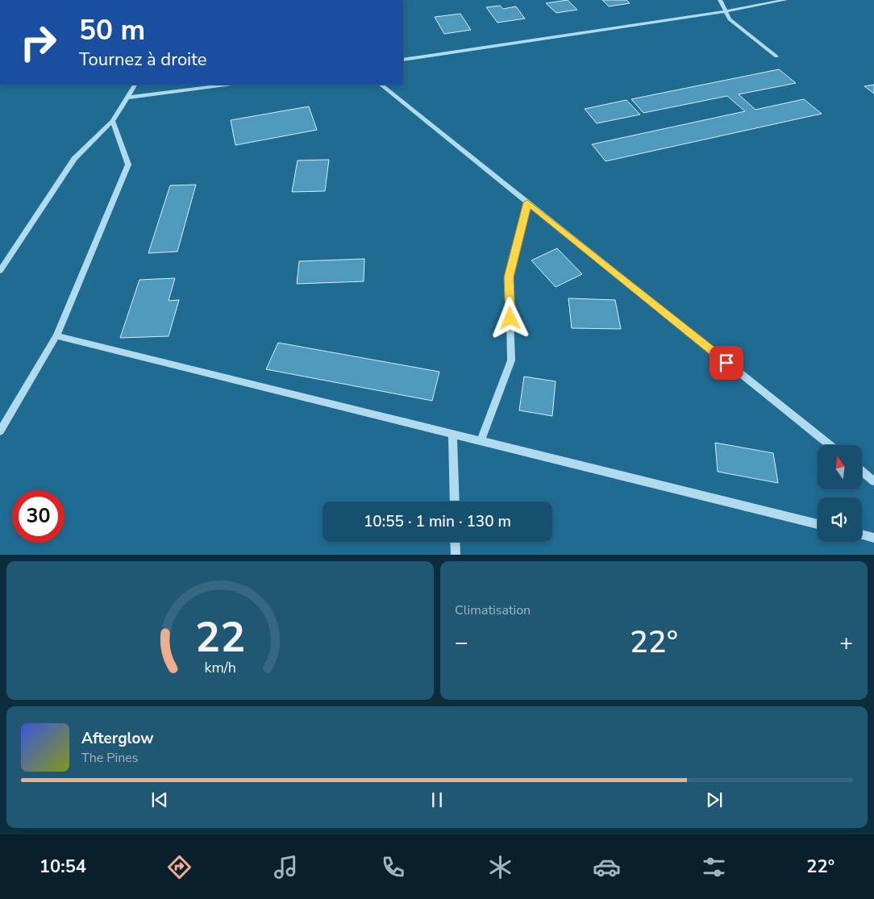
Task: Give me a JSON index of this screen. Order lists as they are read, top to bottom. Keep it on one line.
{"north":"top","page":{"turn":["50 m","Tournez à droite"],"limit":"30","trip":"10:55 · 1 min · 130 m","tile":"Climatisation","heat":["−","22°","+"],"song":["Afterglow","The Pines"],"tabs":["10:54","22°"],"gauge":["22","km/h"]}}
